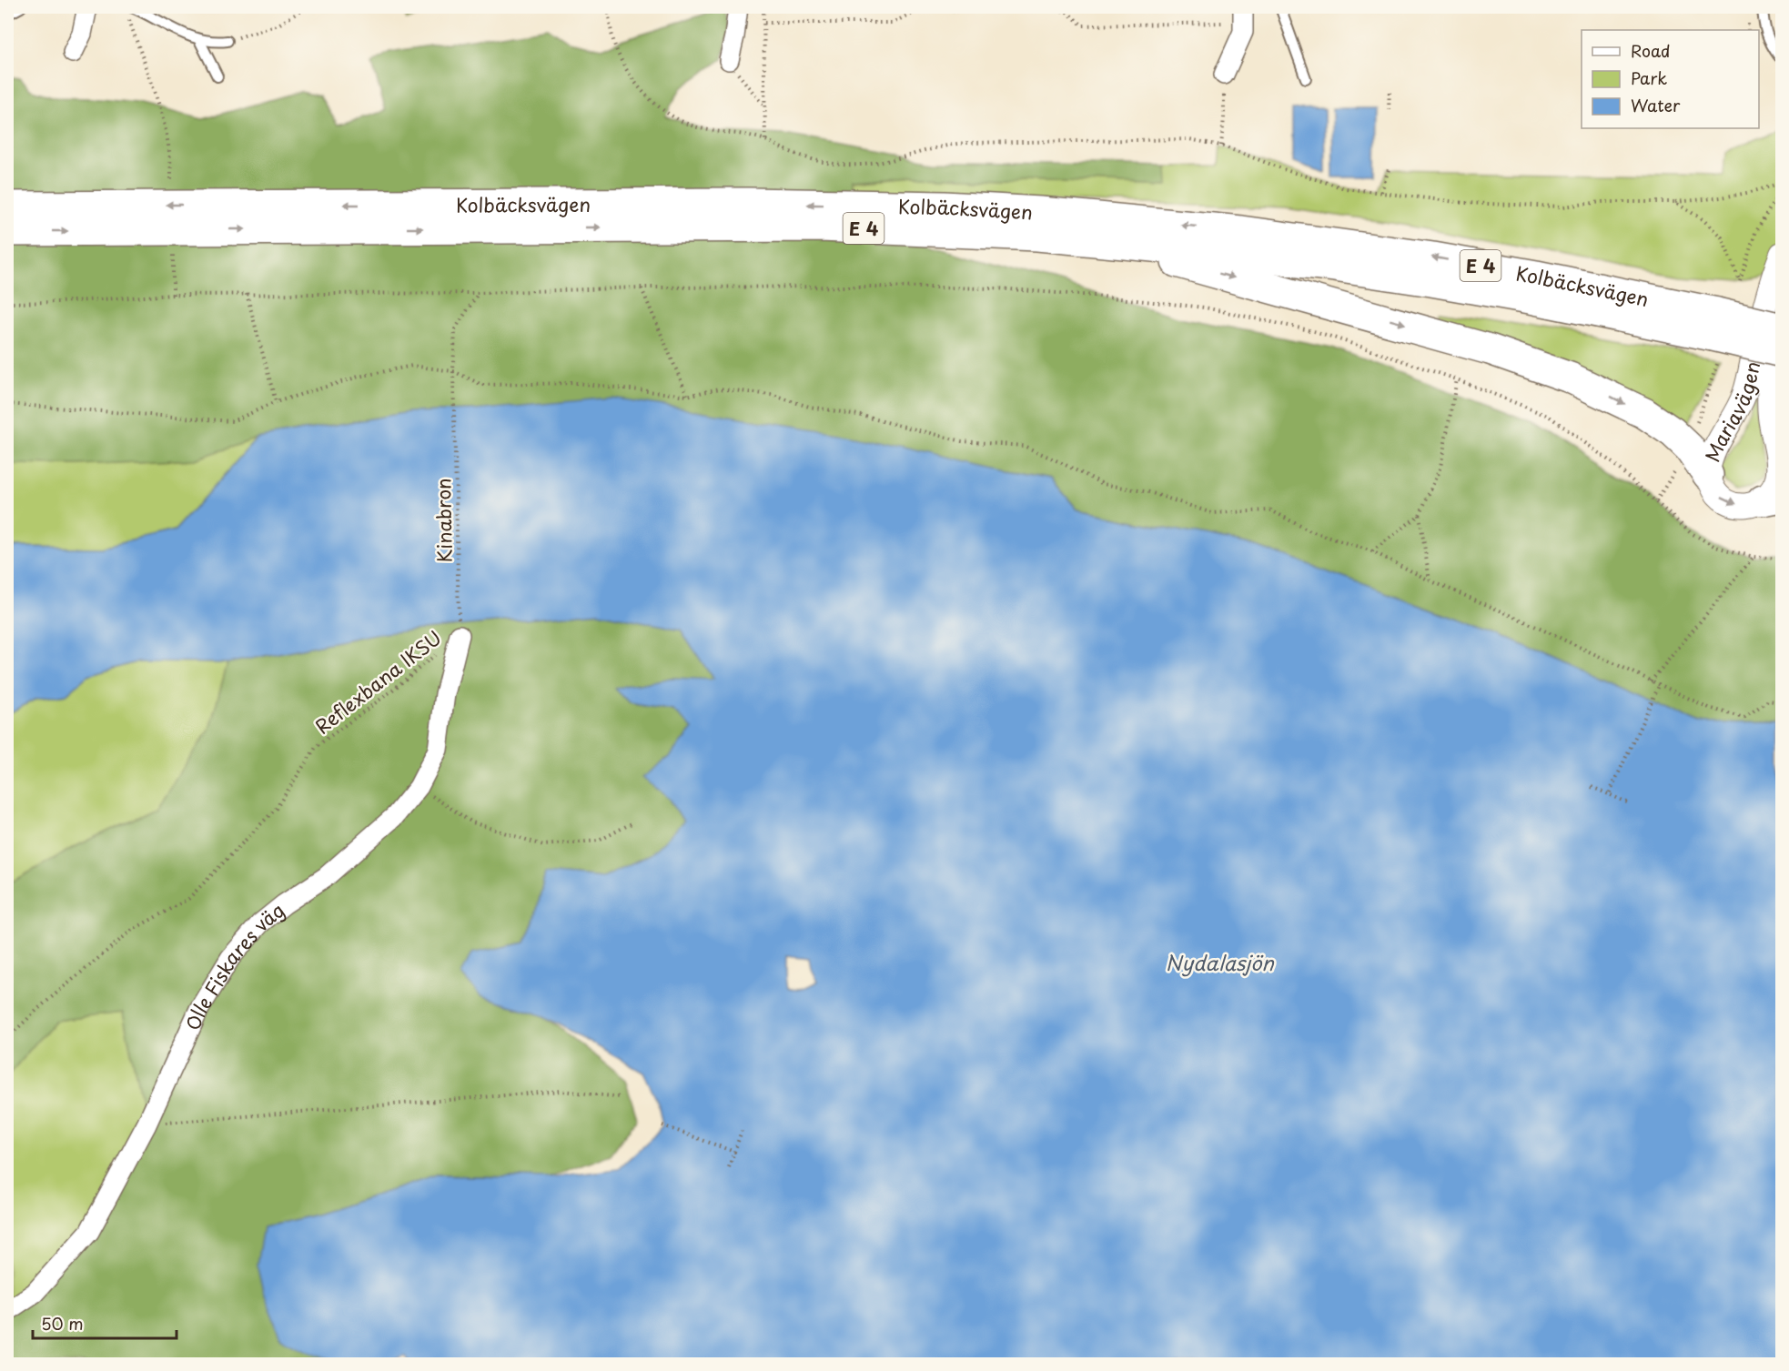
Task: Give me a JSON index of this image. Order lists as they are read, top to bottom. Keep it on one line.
{"streets":{"highway":["Kolbäcksvägen","E 4"],"street":["Mariavägen","Olle Fiskares väg"],"path":["Kinabron","Reflexbana IKSU"]},"crossings":[["Kinabron","Reflexbana IKSU"],["Kinabron","Olle Fiskares väg"],["Reflexbana IKSU","Olle Fiskares väg"]],"water":["Nydalasjön"],"legend":["Road","Park","Water"],"scale_bar":"50 m"}
